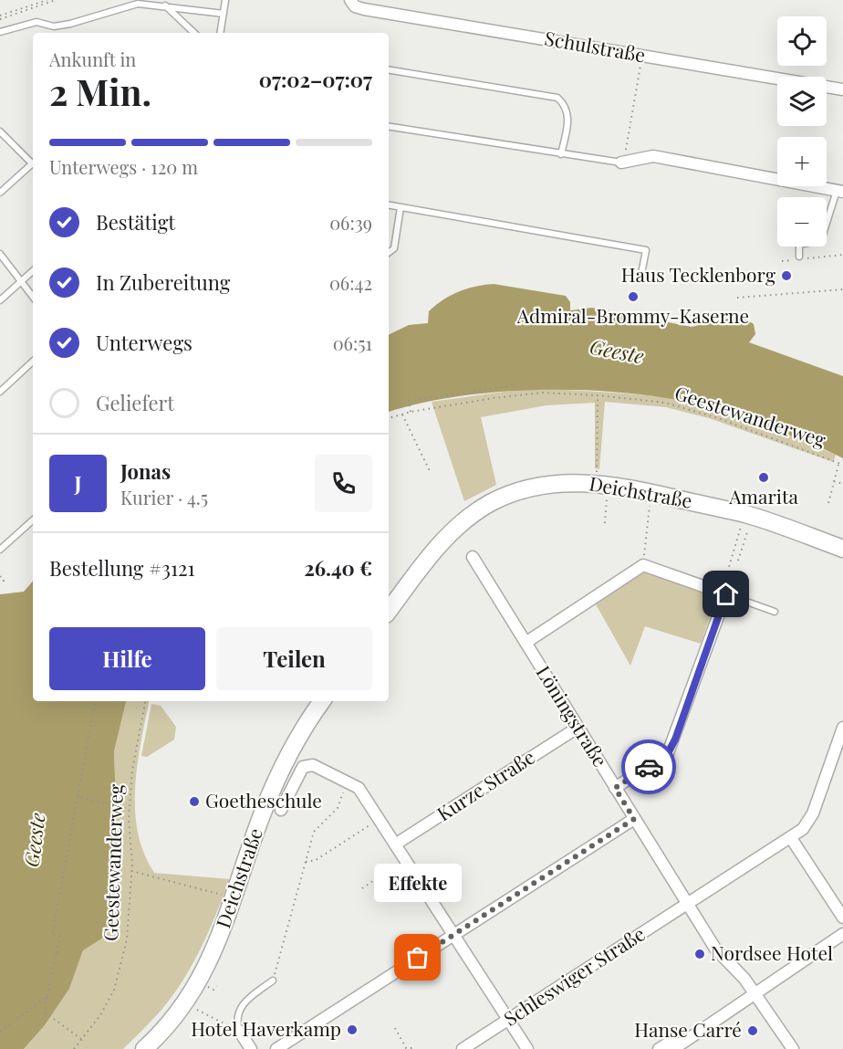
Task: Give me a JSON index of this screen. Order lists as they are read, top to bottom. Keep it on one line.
{"streets":{"main road":["Deichstraße"],"street":["Schulstraße","Löningstraße","Kurze Straße","Schleswiger Straße"],"path":["Geestewanderweg"]},"crossings":[["Löningstraße","Kurze Straße"],["Löningstraße","Schleswiger Straße"]],"water":["Geeste"],"places":["Haus Tecklenborg","Admiral-Brommy-Kaserne","Amarita","Goetheschule","Nordsee Hotel","Effekte","Hotel Haverkamp","Hanse Carré"],"page":{"map_buttons":["+","−"],"heading":["2 Min.","Ankunft in","07:02–07:07"],"panel":["Jonas","Kurier · 4.5","Bestellung #3121","26.40 €"],"bar":"Unterwegs · 120 m","list":[["Bestätigt","06:39"],["In Zubereitung","06:42"],["Unterwegs","06:51"],"Geliefert"],"round":"J","buttons":["Hilfe","Teilen"],"bubble":"Effekte"}}
